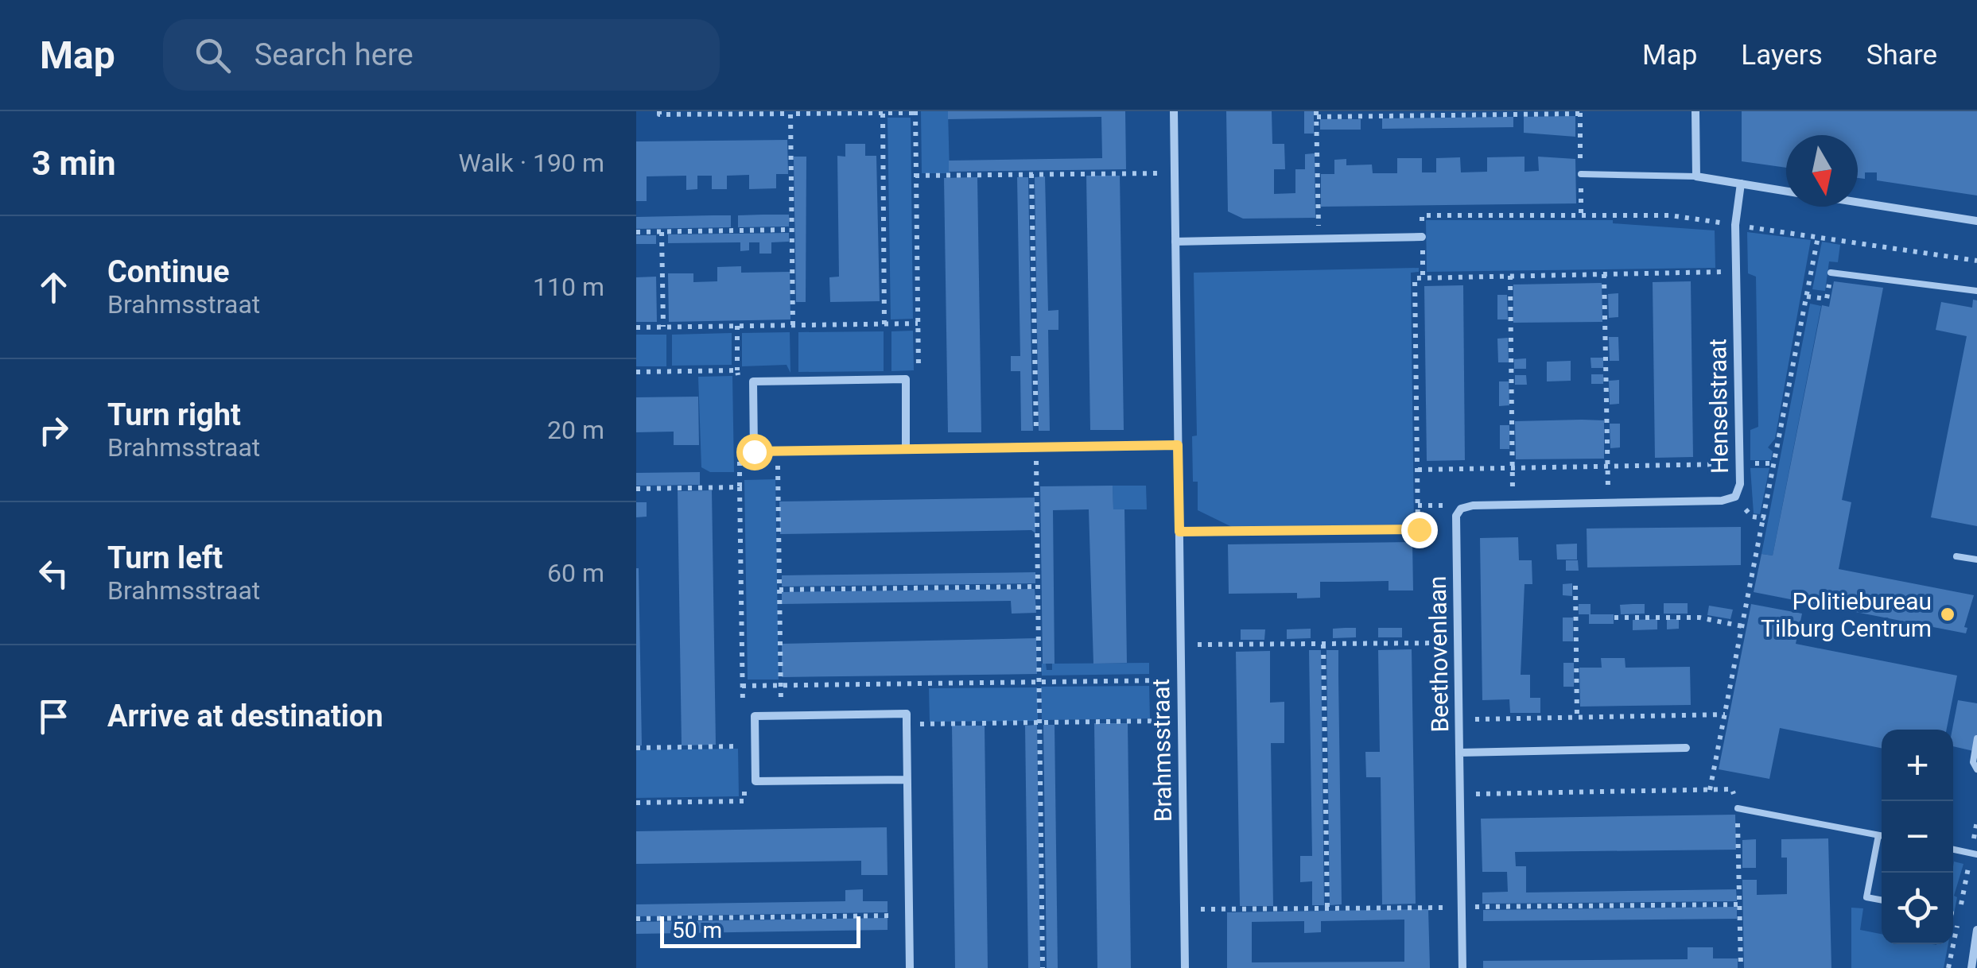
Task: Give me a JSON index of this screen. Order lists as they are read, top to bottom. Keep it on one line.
{"streets":{"street":["Henselstraat","Beethovenlaan","Brahmsstraat"]},"crossings":[["Henselstraat","Beethovenlaan"]],"places":["Politiebureau Tilburg Centrum"],"scale_bar":"50 m","north":"bottom","page":{"header":"Map","search":"Search here","nav":["Map","Layers","Share"],"heading":["3 min","Walk · 190 m"],"list":[["Continue","Brahmsstraat","110 m"],["Turn right","Brahmsstraat","20 m"],["Turn left","Brahmsstraat","60 m"],"Arrive at destination"],"map_buttons":["+","−"],"scale":"50 m"}}
